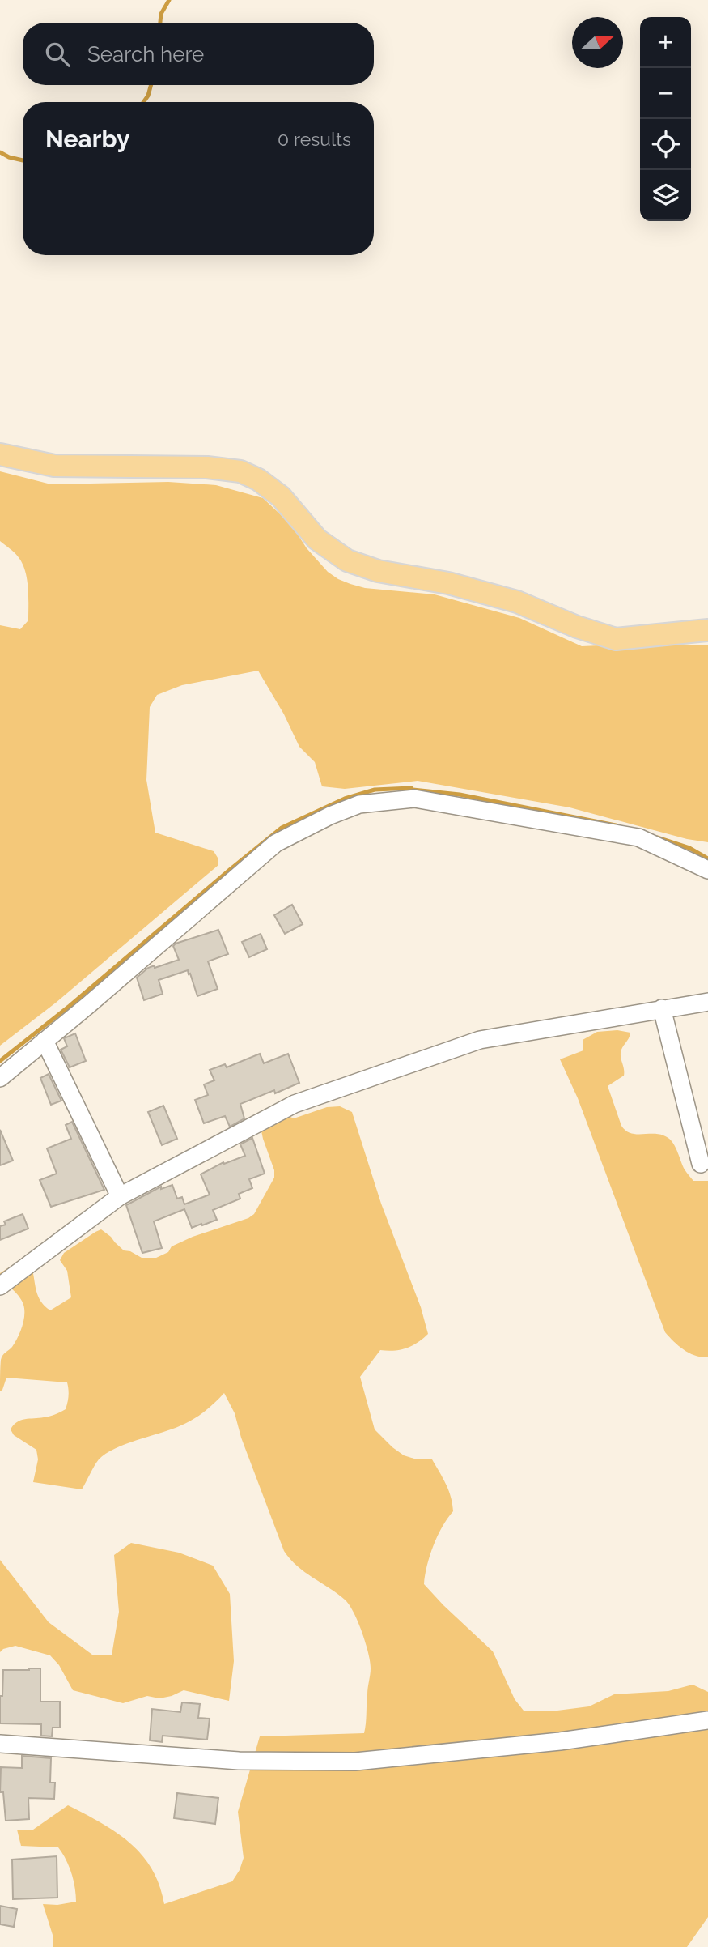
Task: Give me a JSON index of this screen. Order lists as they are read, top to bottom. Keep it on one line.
{"north":"right","page":{"map_buttons":["+","−"],"search":"Search here","heading":["Nearby","0 results"]}}
